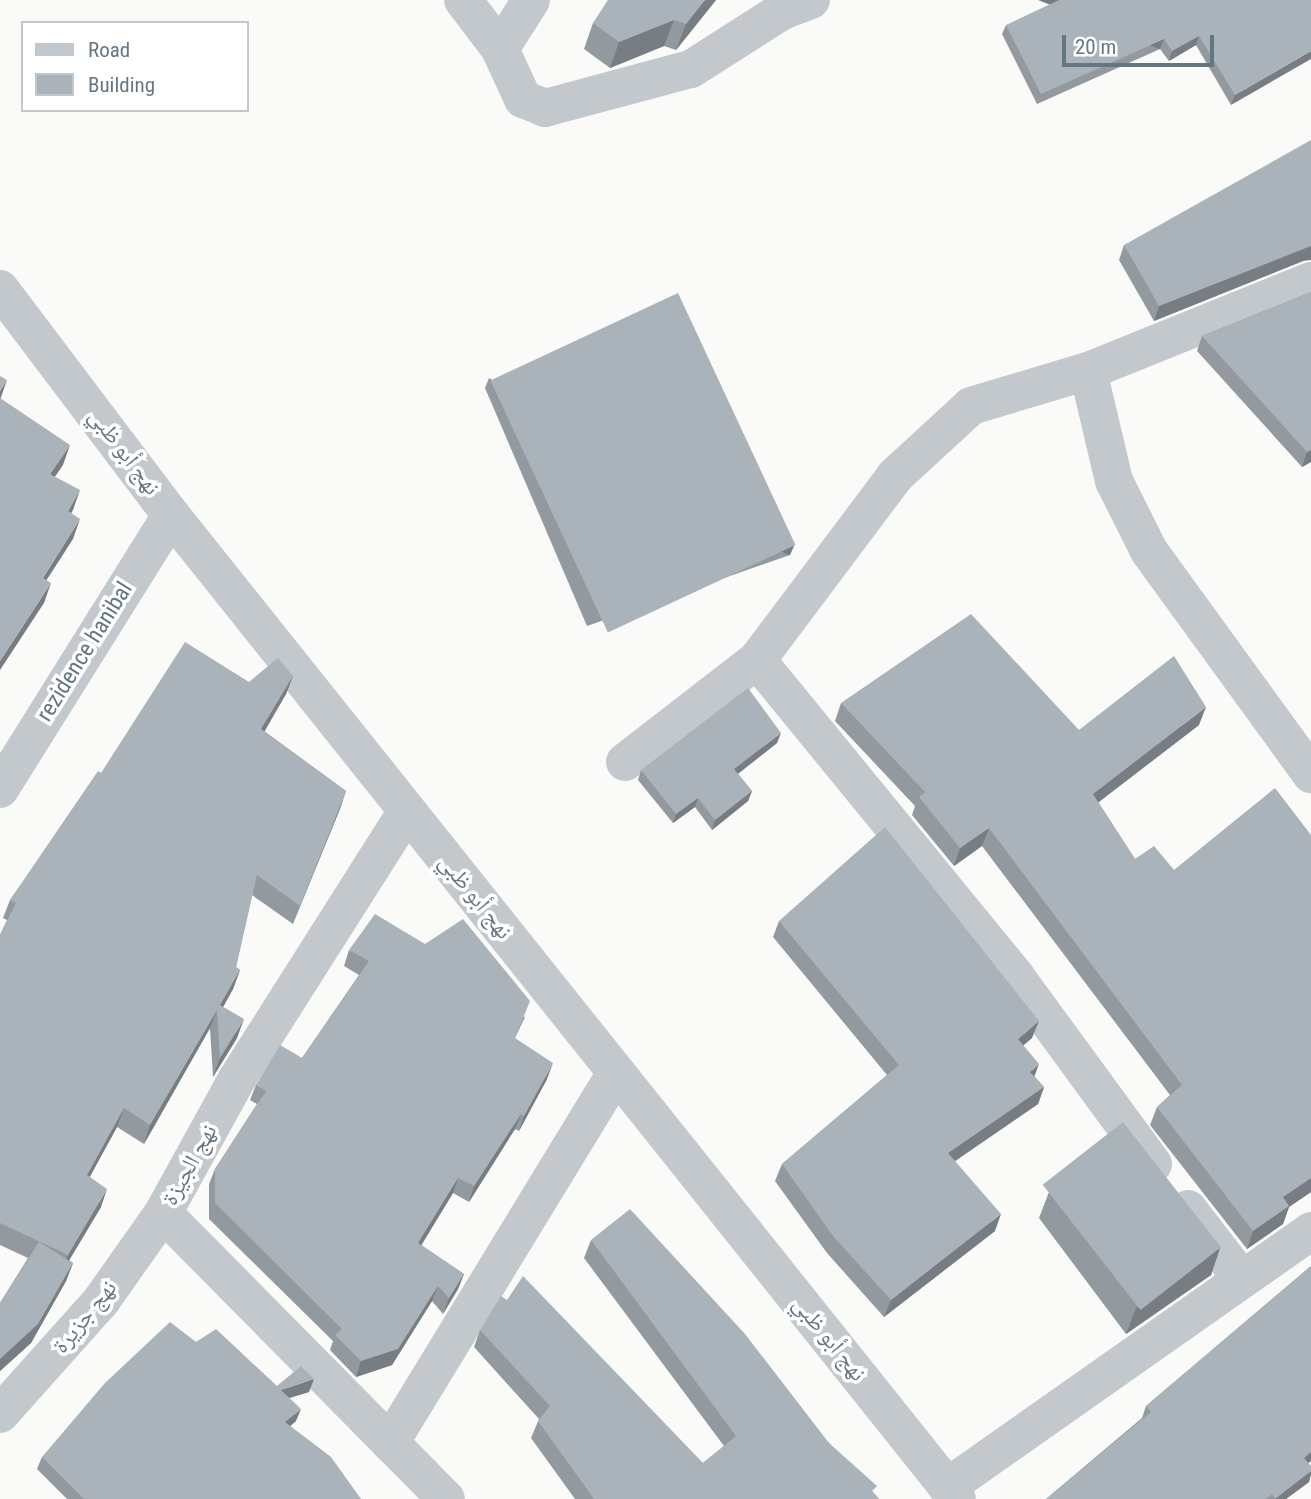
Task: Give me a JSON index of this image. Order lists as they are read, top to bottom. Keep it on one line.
{"streets":{"street":["نهج أبو ظبي","rezidence hanibal","نهج الجيزة","نهج جزيرة"]},"crossings":[["نهج أبو ظبي","rezidence hanibal"],["نهج أبو ظبي","نهج الجيزة"],["نهج الجيزة","نهج جزيرة"]],"legend":["Road","Building"],"scale_bar":"20 m"}
